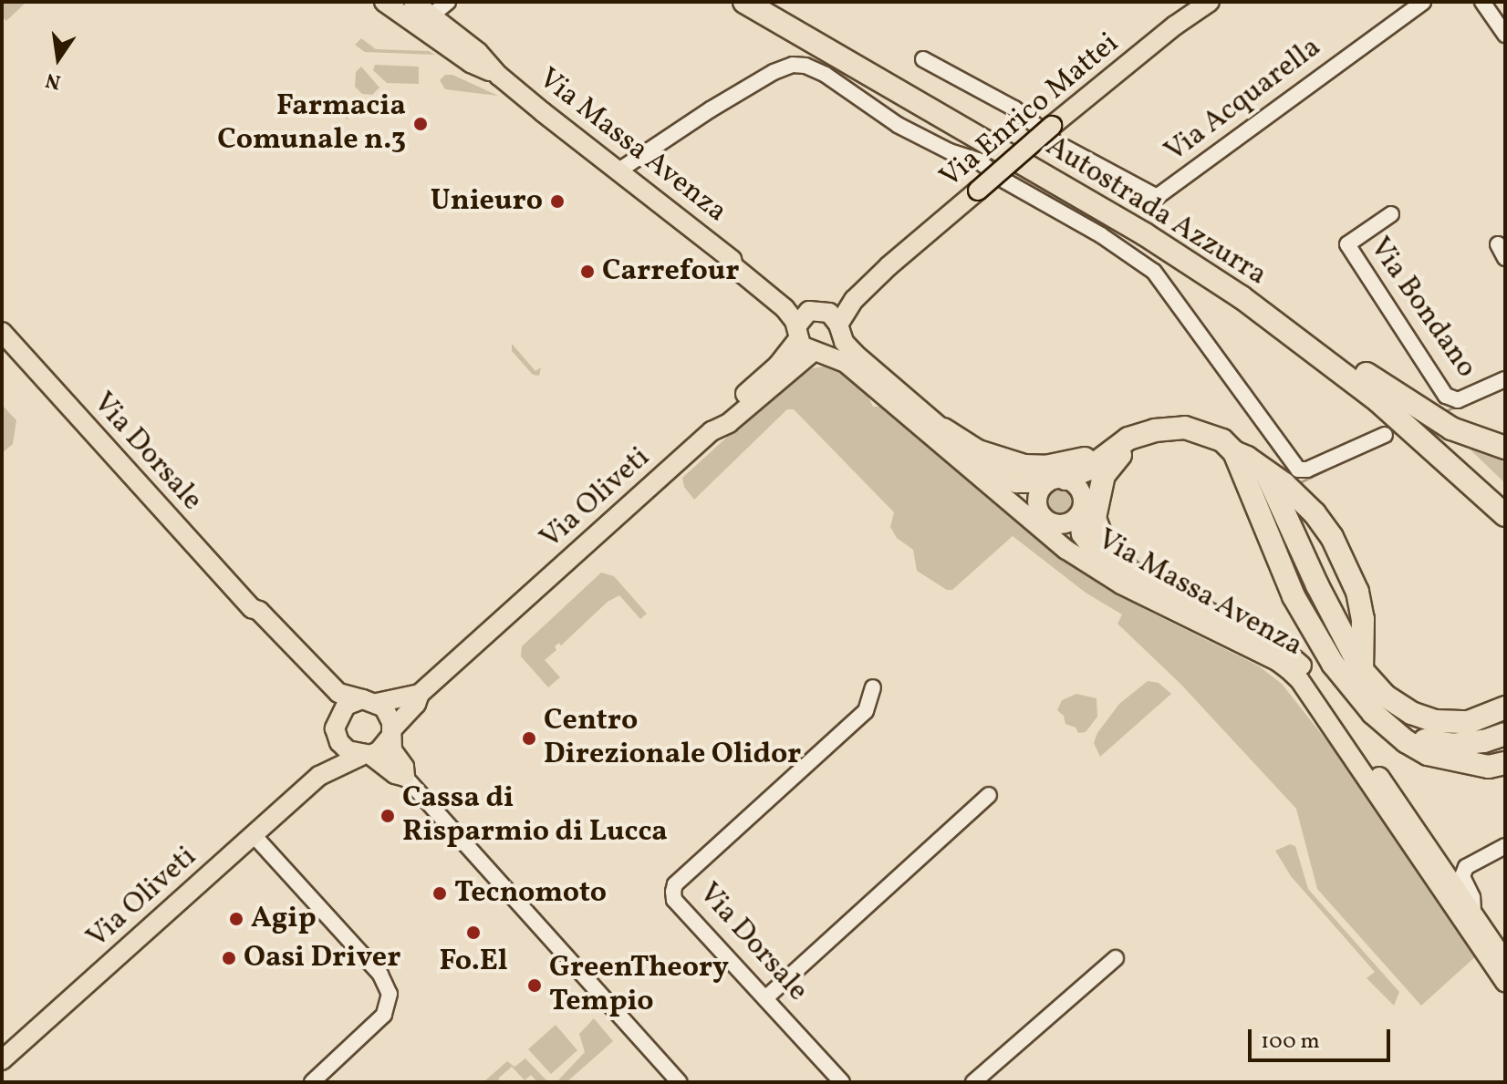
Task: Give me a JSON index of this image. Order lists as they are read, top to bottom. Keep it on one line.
{"streets":{"highway":["Autostrada Azzurra"],"main road":["Via Enrico Mattei","Via Massa Avenza","Via Dorsale","Via Oliveti"],"street":["Via Acquarella","Via Bondano"]},"crossings":[["Via Acquarella","Via Enrico Mattei"],["Via Enrico Mattei","Via Massa Avenza"],["Via Massa Avenza","Via Oliveti"],["Via Dorsale","Via Oliveti"]],"places":["Farmacia Comunale n.3","Unieuro","Carrefour","Centro Direzionale Olidor","Cassa di Risparmio di Lucca","Tecnomoto","Agip","Fo.El","Oasi Driver","GreenTheory Tempio"],"scale_bar":"100 m","north":"bottom"}
